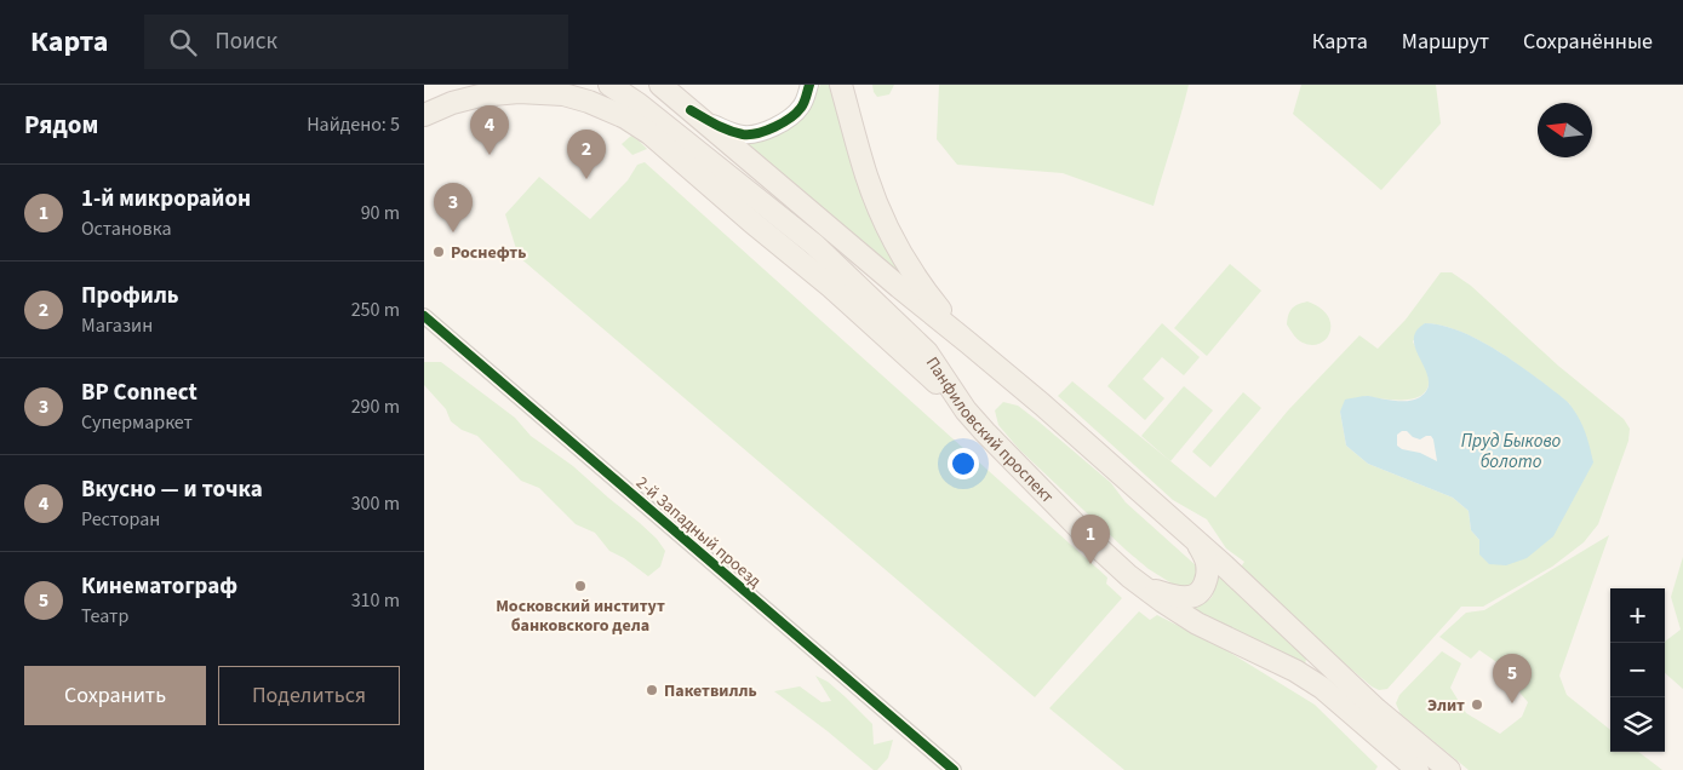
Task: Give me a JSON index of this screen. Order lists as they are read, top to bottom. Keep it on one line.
{"streets":{"main road":["Панфиловский проспект"],"street":["2-й Западный проезд"]},"water":["Пруд Быково болото"],"places":["Роснефть","Московский институт банковского дела","Пакетвилль","Элит"],"north":"left","page":{"header":"Карта","search":"Поиск","nav":["Карта","Маршрут","Сохранённые"],"heading":["Рядом","Найдено: 5"],"pins":["4","2","3","1","5"],"list":[{"mark":"1","name":"1-й микрорайон","note":"Остановка","value":"90 m"},{"mark":"2","name":"Профиль","note":"Магазин","value":"250 m"},{"mark":"3","name":"ВР Connect","note":"Супермаркет","value":"290 m"},{"mark":"4","name":"Вкусно — и точка","note":"Ресторан","value":"300 m"},{"mark":"5","name":"Кинематограф","note":"Театр","value":"310 m"}],"map_buttons":["+","−"],"buttons":["Сохранить","Поделиться"]}}
